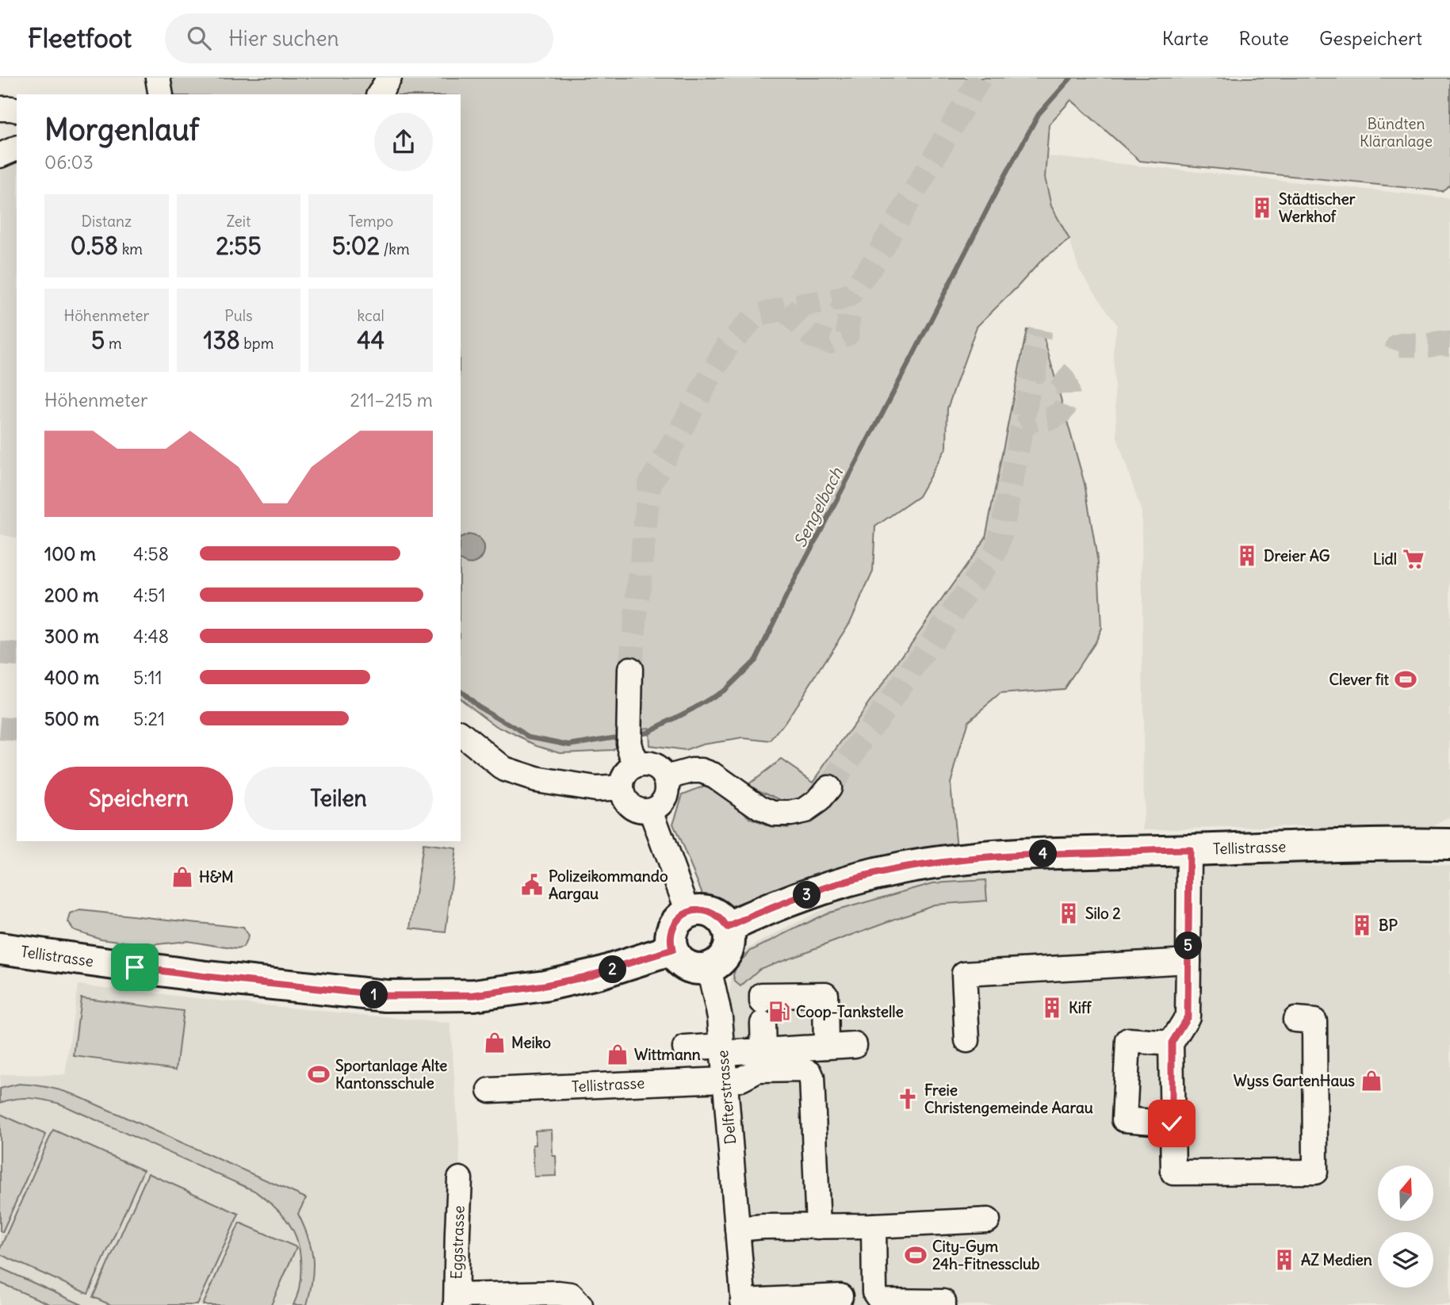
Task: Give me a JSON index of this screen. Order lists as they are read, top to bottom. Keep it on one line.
{"streets":{"main road":["Tellistrasse"],"street":["Delfterstrasse","Eggstrasse"]},"crossings":[["Tellistrasse","Delfterstrasse"]],"water":["Sengelbach"],"parks":["Bündten Kläranlage"],"places":{"building":["Städtischer Werkhof","Dreier AG","Silo 2","BP","Kiff","AZ Medien"],"supermarket":["Lidl"],"sports":["Clever fit","Sportanlage Alte Kantonsschule","City-Gym 24h-Fitnessclub"],"shop":["H&M","Meiko","Wittmann","Wyss GartenHaus"],"public building":["Polizeikommando Aargau"],"fuel station":["Coop-Tankstelle"],"church":["Freie Christengemeinde Aarau"]},"north":"top","page":{"header":"Fleetfoot","search":"Hier suchen","nav":["Karte","Route","Gespeichert"],"heading":["Morgenlauf","06:03"],"stats":[["Distanz","0.58 km"],["Zeit","2:55"],["Tempo","5:02 /km"],["Höhenmeter","5 m"],["Puls","138 bpm"],["kcal","44"]],"chart":["Höhenmeter","211–215 m"],"list":[{"name":"100 m","note":"4:58"},{"name":"200 m","note":"4:51"},{"name":"300 m","note":"4:48"},{"name":"400 m","note":"5:11"},{"name":"500 m","note":"5:21"}],"buttons":["Speichern","Teilen"],"pins":["4","3","5","2","1"]}}
